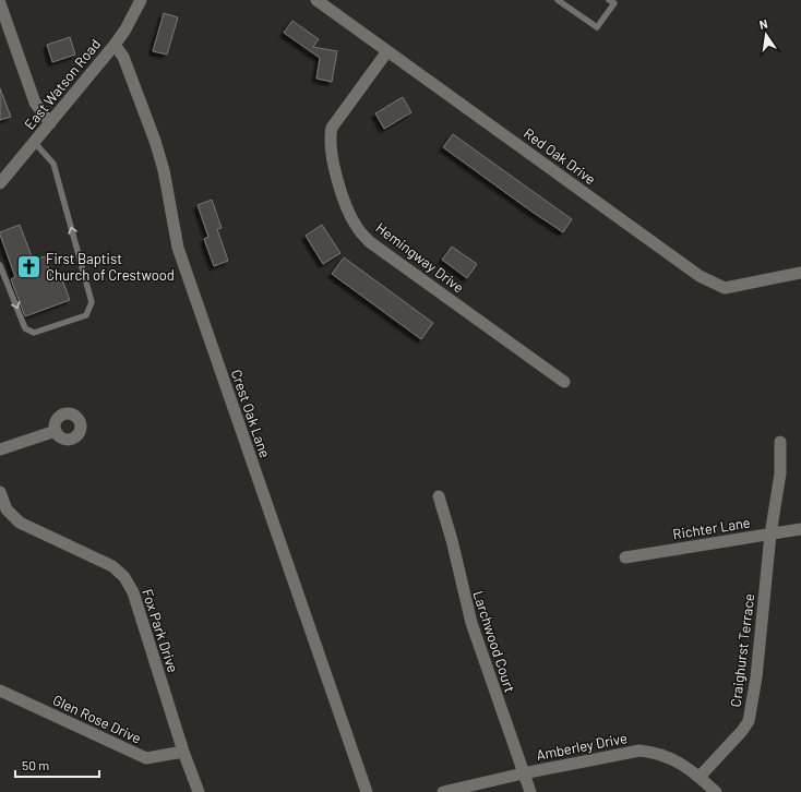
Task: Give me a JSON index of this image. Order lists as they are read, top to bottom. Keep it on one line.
{"streets":{"street":["East Watson Road","Red Oak Drive","Hemingway Drive","Crest Oak Lane","Richter Lane","Fox Park Drive","Larchwood Court","Craighurst Terrace","Glen Rose Drive","Amberley Drive"]},"crossings":[["East Watson Road","Crest Oak Lane"],["Red Oak Drive","Hemingway Drive"],["Richter Lane","Craighurst Terrace"],["Fox Park Drive","Glen Rose Drive"],["Larchwood Court","Amberley Drive"],["Craighurst Terrace","Amberley Drive"]],"places":{"church":["First Baptist Church of Crestwood"]},"scale_bar":"50 m","north":"top"}
